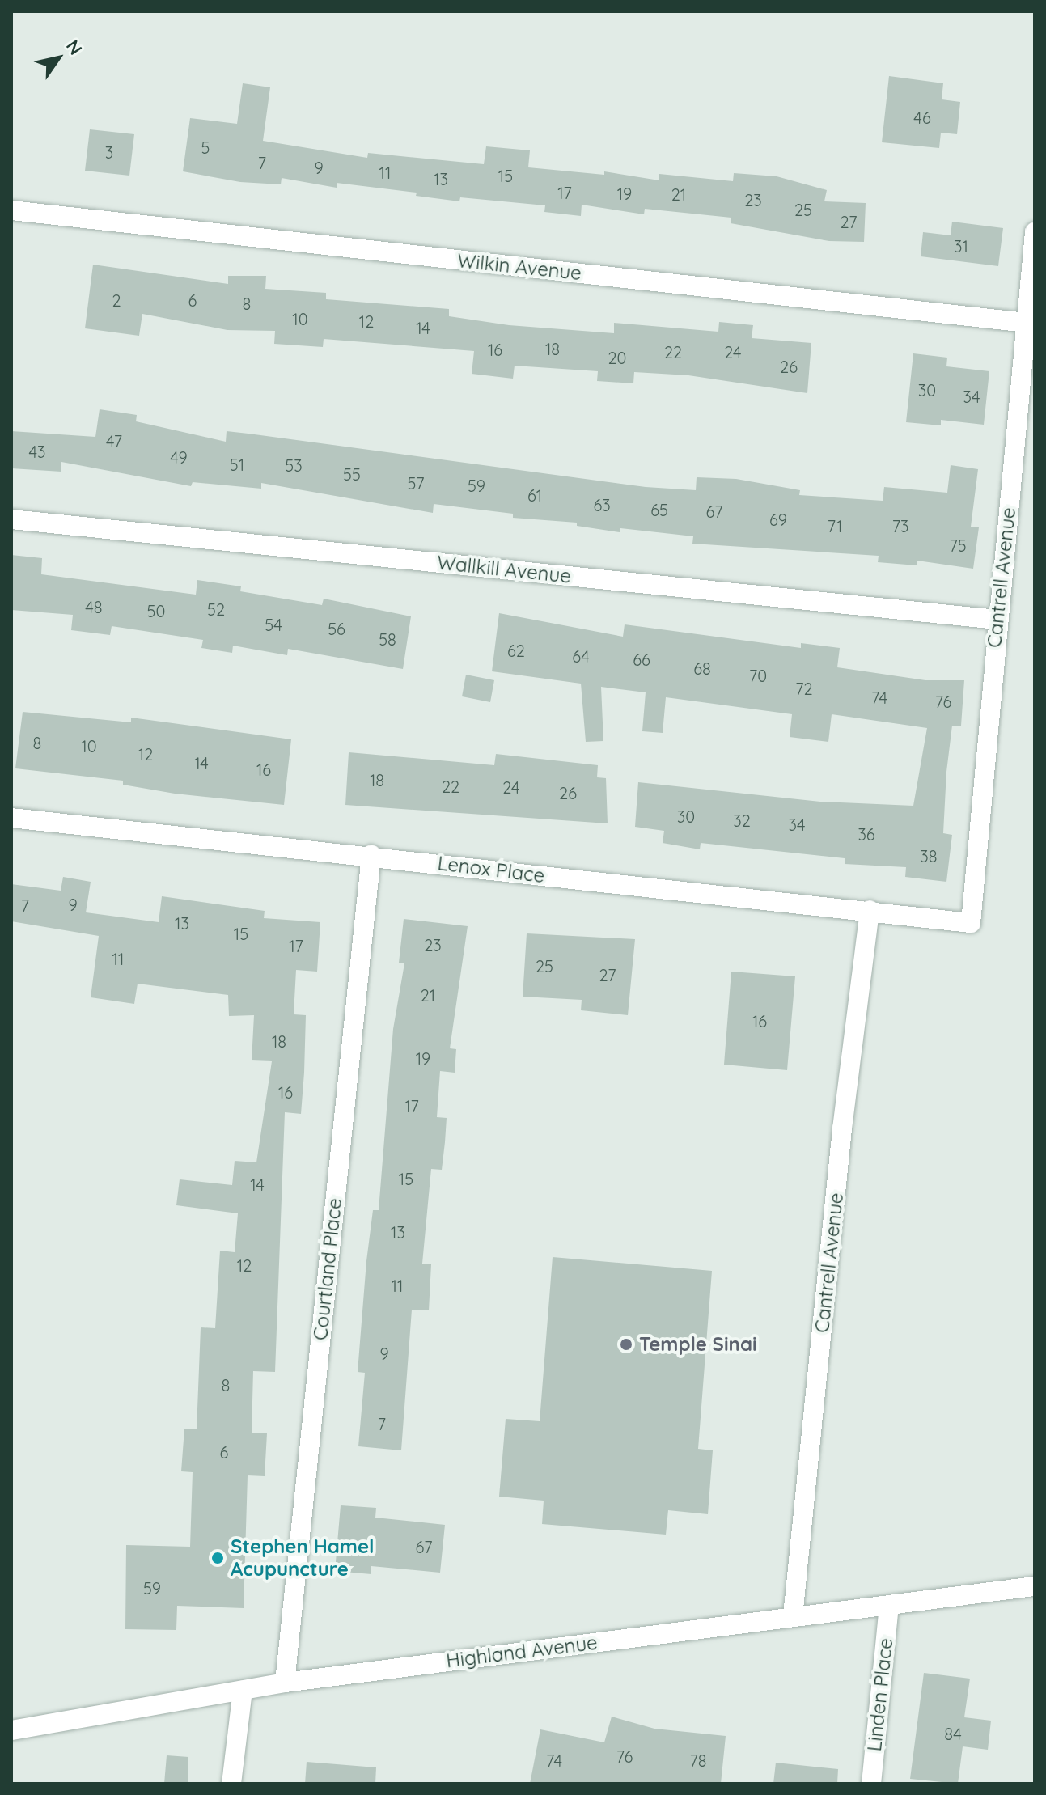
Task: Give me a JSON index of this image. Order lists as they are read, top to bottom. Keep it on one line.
{"streets":{"street":["Wilkin Avenue","Wallkill Avenue","Cantrell Avenue","Lenox Place","Courtland Place","Highland Avenue","Linden Place"]},"crossings":[["Wilkin Avenue","Cantrell Avenue"],["Wallkill Avenue","Cantrell Avenue"],["Cantrell Avenue","Lenox Place"],["Cantrell Avenue","Highland Avenue"],["Lenox Place","Courtland Place"],["Courtland Place","Highland Avenue"],["Highland Avenue","Linden Place"]],"places":["Temple Sinai","Stephen Hamel Acupuncture"],"house_numbers":["46","5","3","7","9","11","15","13","17","19","21","23","25","27","31","2","6","8","10","12","14","18","16","22","24","20","26","30","34","47","43","49","51","53","55","57","59","61","63","65","67","69","71","73","75","48","52","50","54","56","58","62","64","66","68","70","72","74","76","8","10","12","14","16","18","22","24","26","30","32","34","36","38","9","7","13","15","23","17","11","25","27","21","16","18","19","16","17","15","14","13","12","11","9","8","7","6","67","59","84","76","74","78"],"north":"top right"}
